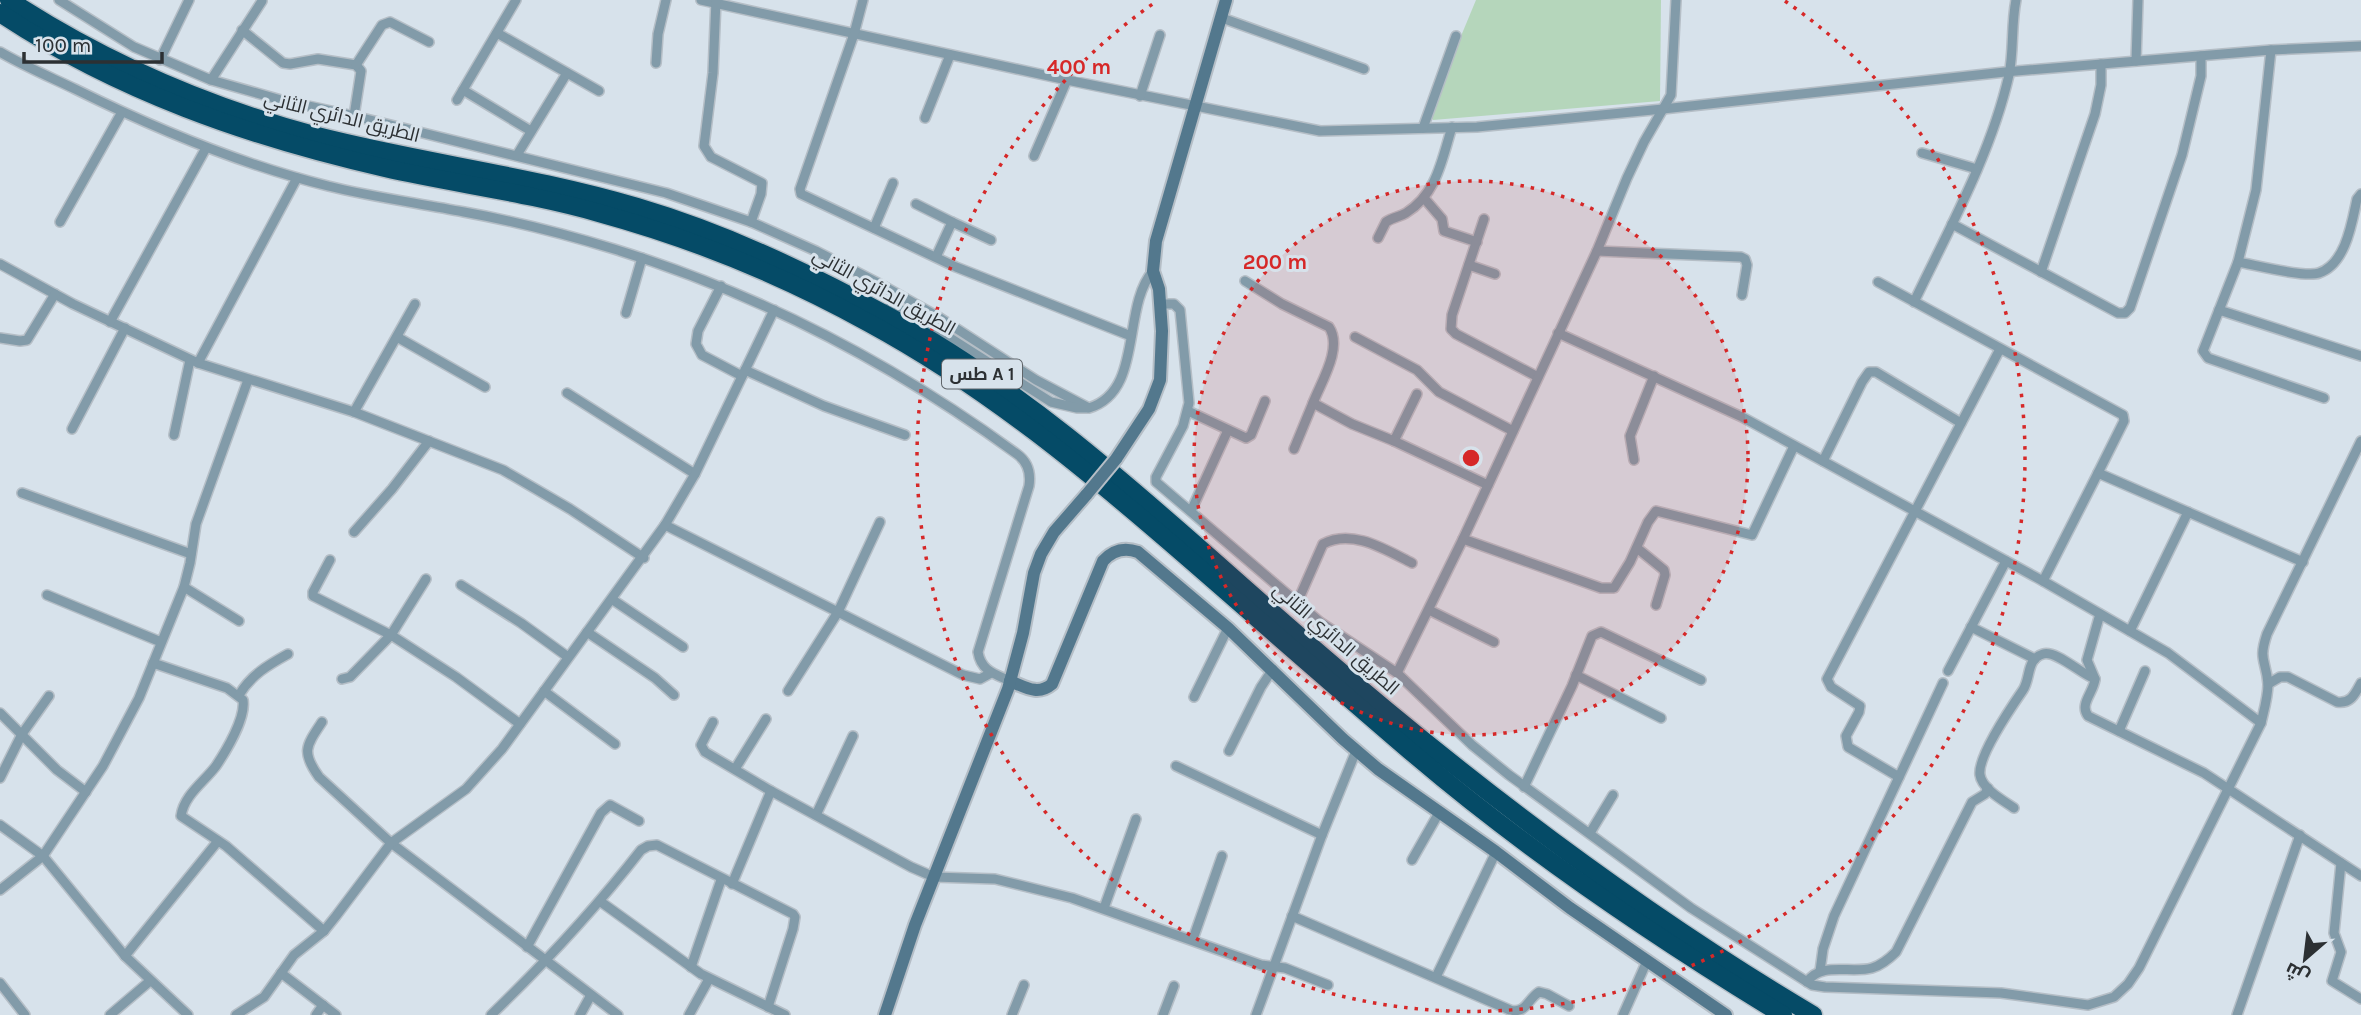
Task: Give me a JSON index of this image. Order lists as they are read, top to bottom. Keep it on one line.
{"streets":{"highway":["الطريق الدائري الثاني","طس A 1"]},"scale_bar":"100 m","north":"bottom left","rings":["400 m","200 m"]}
